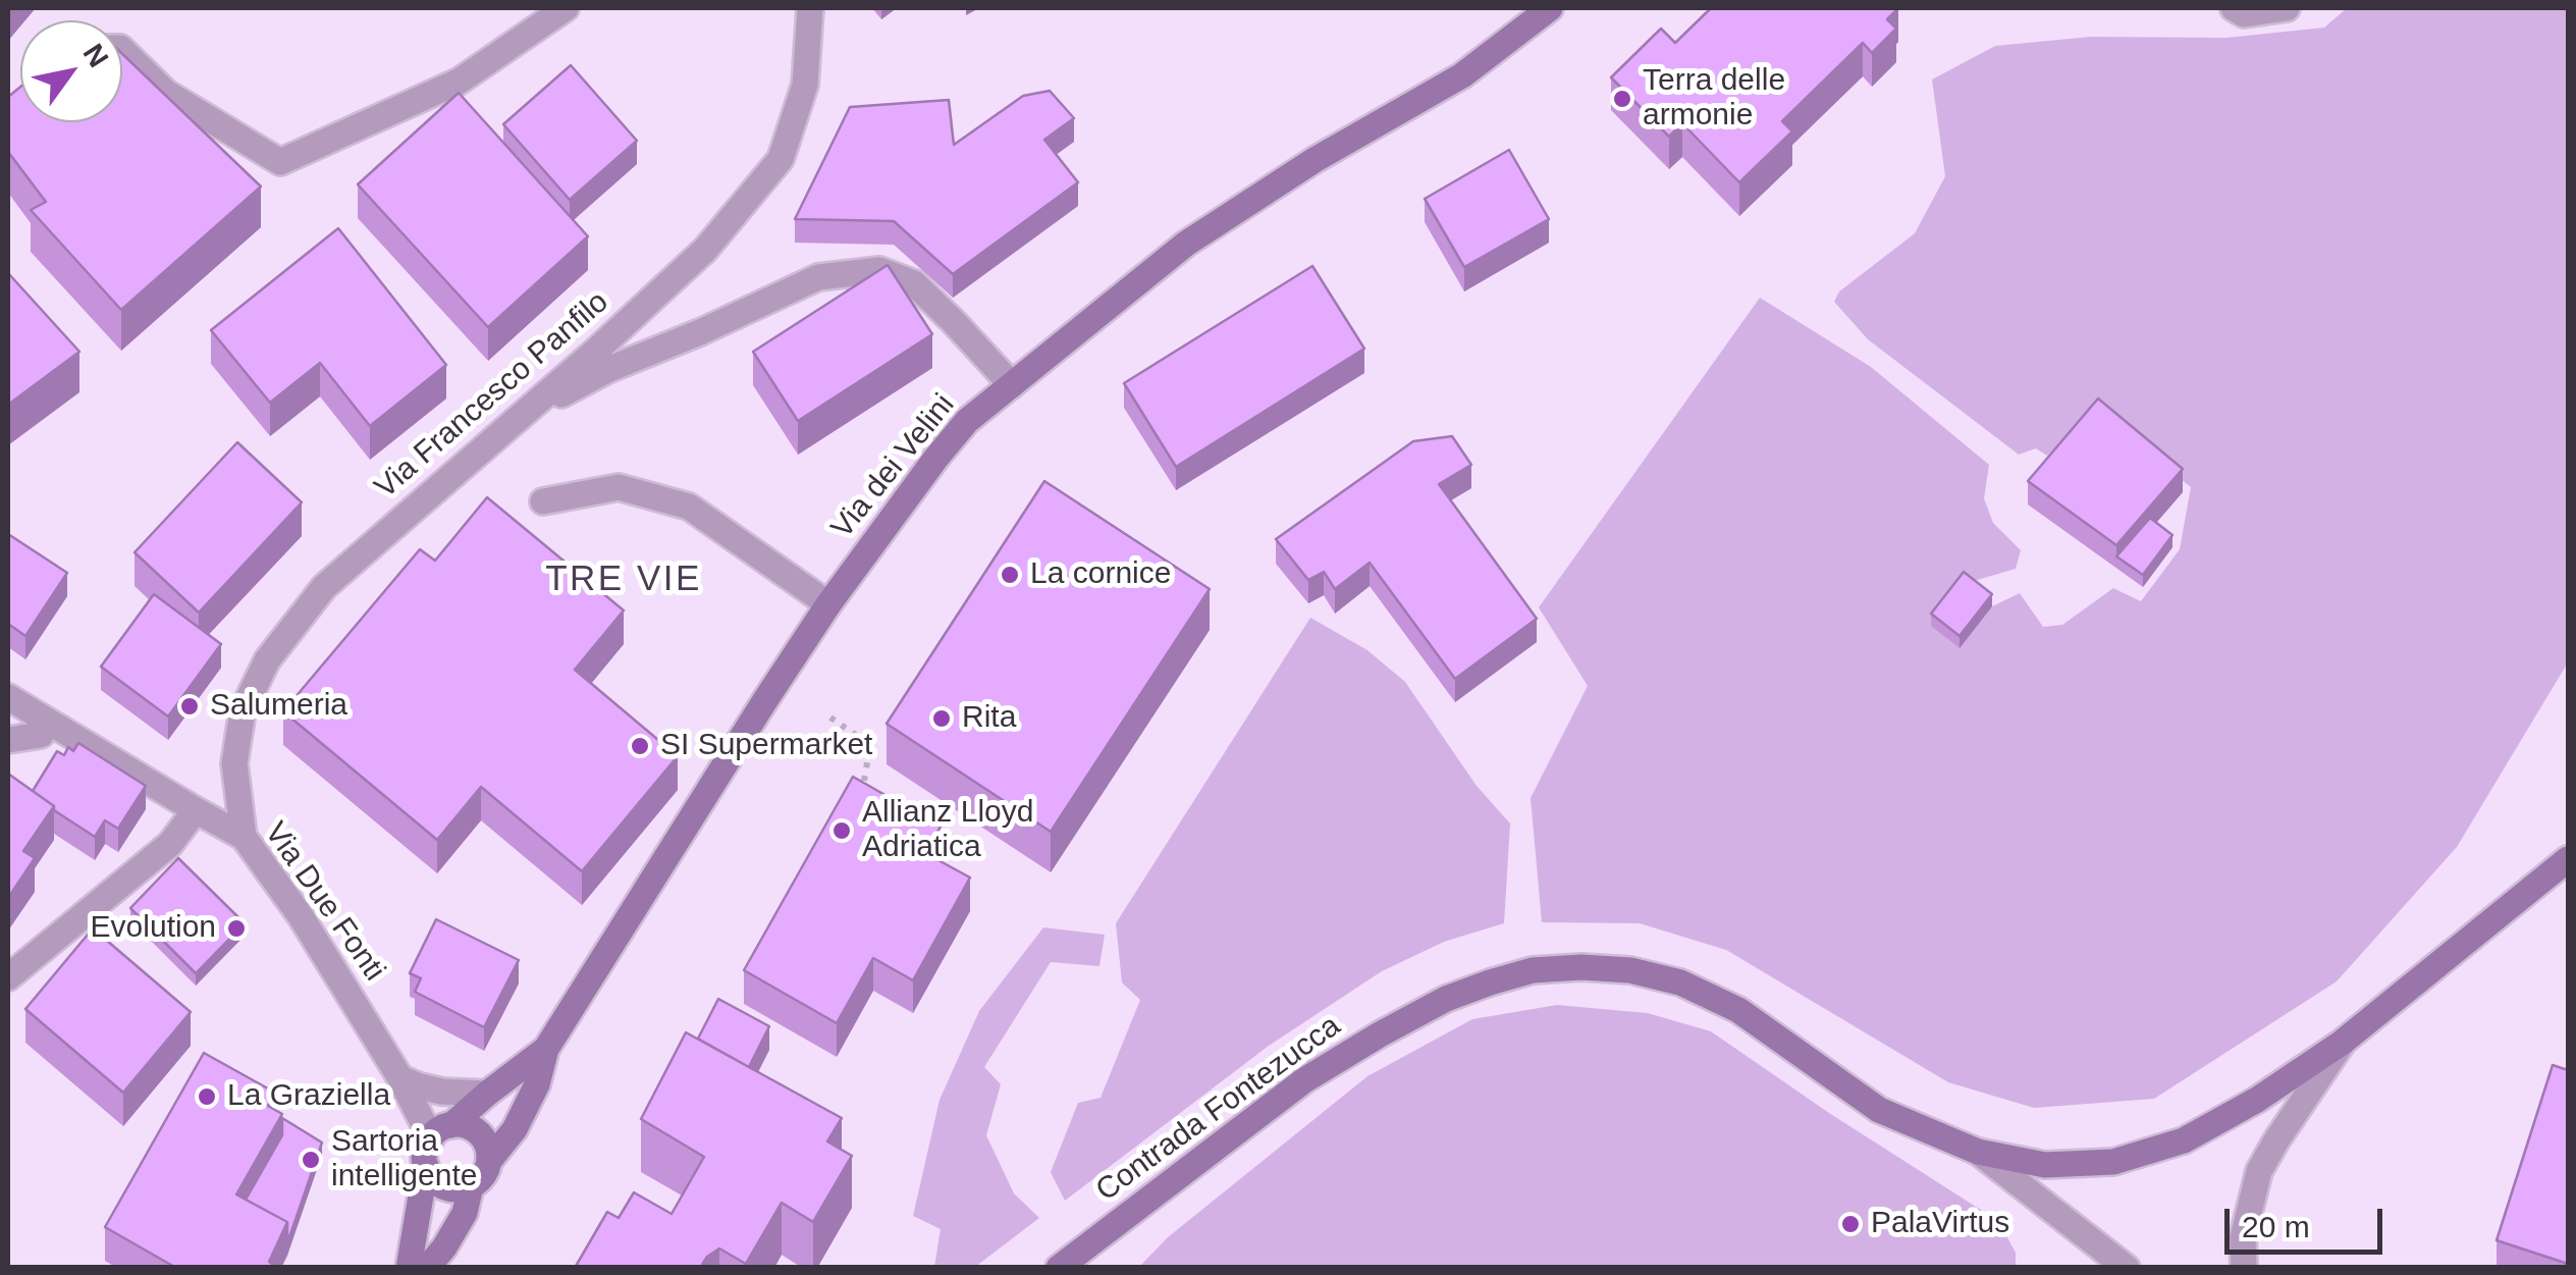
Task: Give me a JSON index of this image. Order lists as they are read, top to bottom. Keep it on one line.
{"streets":{"street":["Via Francesco Panfilo","Via dei Velini","Via Due Fonti","Contrada Fontezucca"]},"crossings":[["Via Francesco Panfilo","Via Due Fonti"],["Via dei Velini","Via Due Fonti"]],"districts":["TRE VIE"],"places":["Terra delle armonie","La cornice","Salumeria","Rita","SI Supermarket","Allianz Lloyd Adriatica","Evolution","La Graziella","Sartoria intelligente","PalaVirtus"],"scale_bar":"20 m","north":"top right"}
